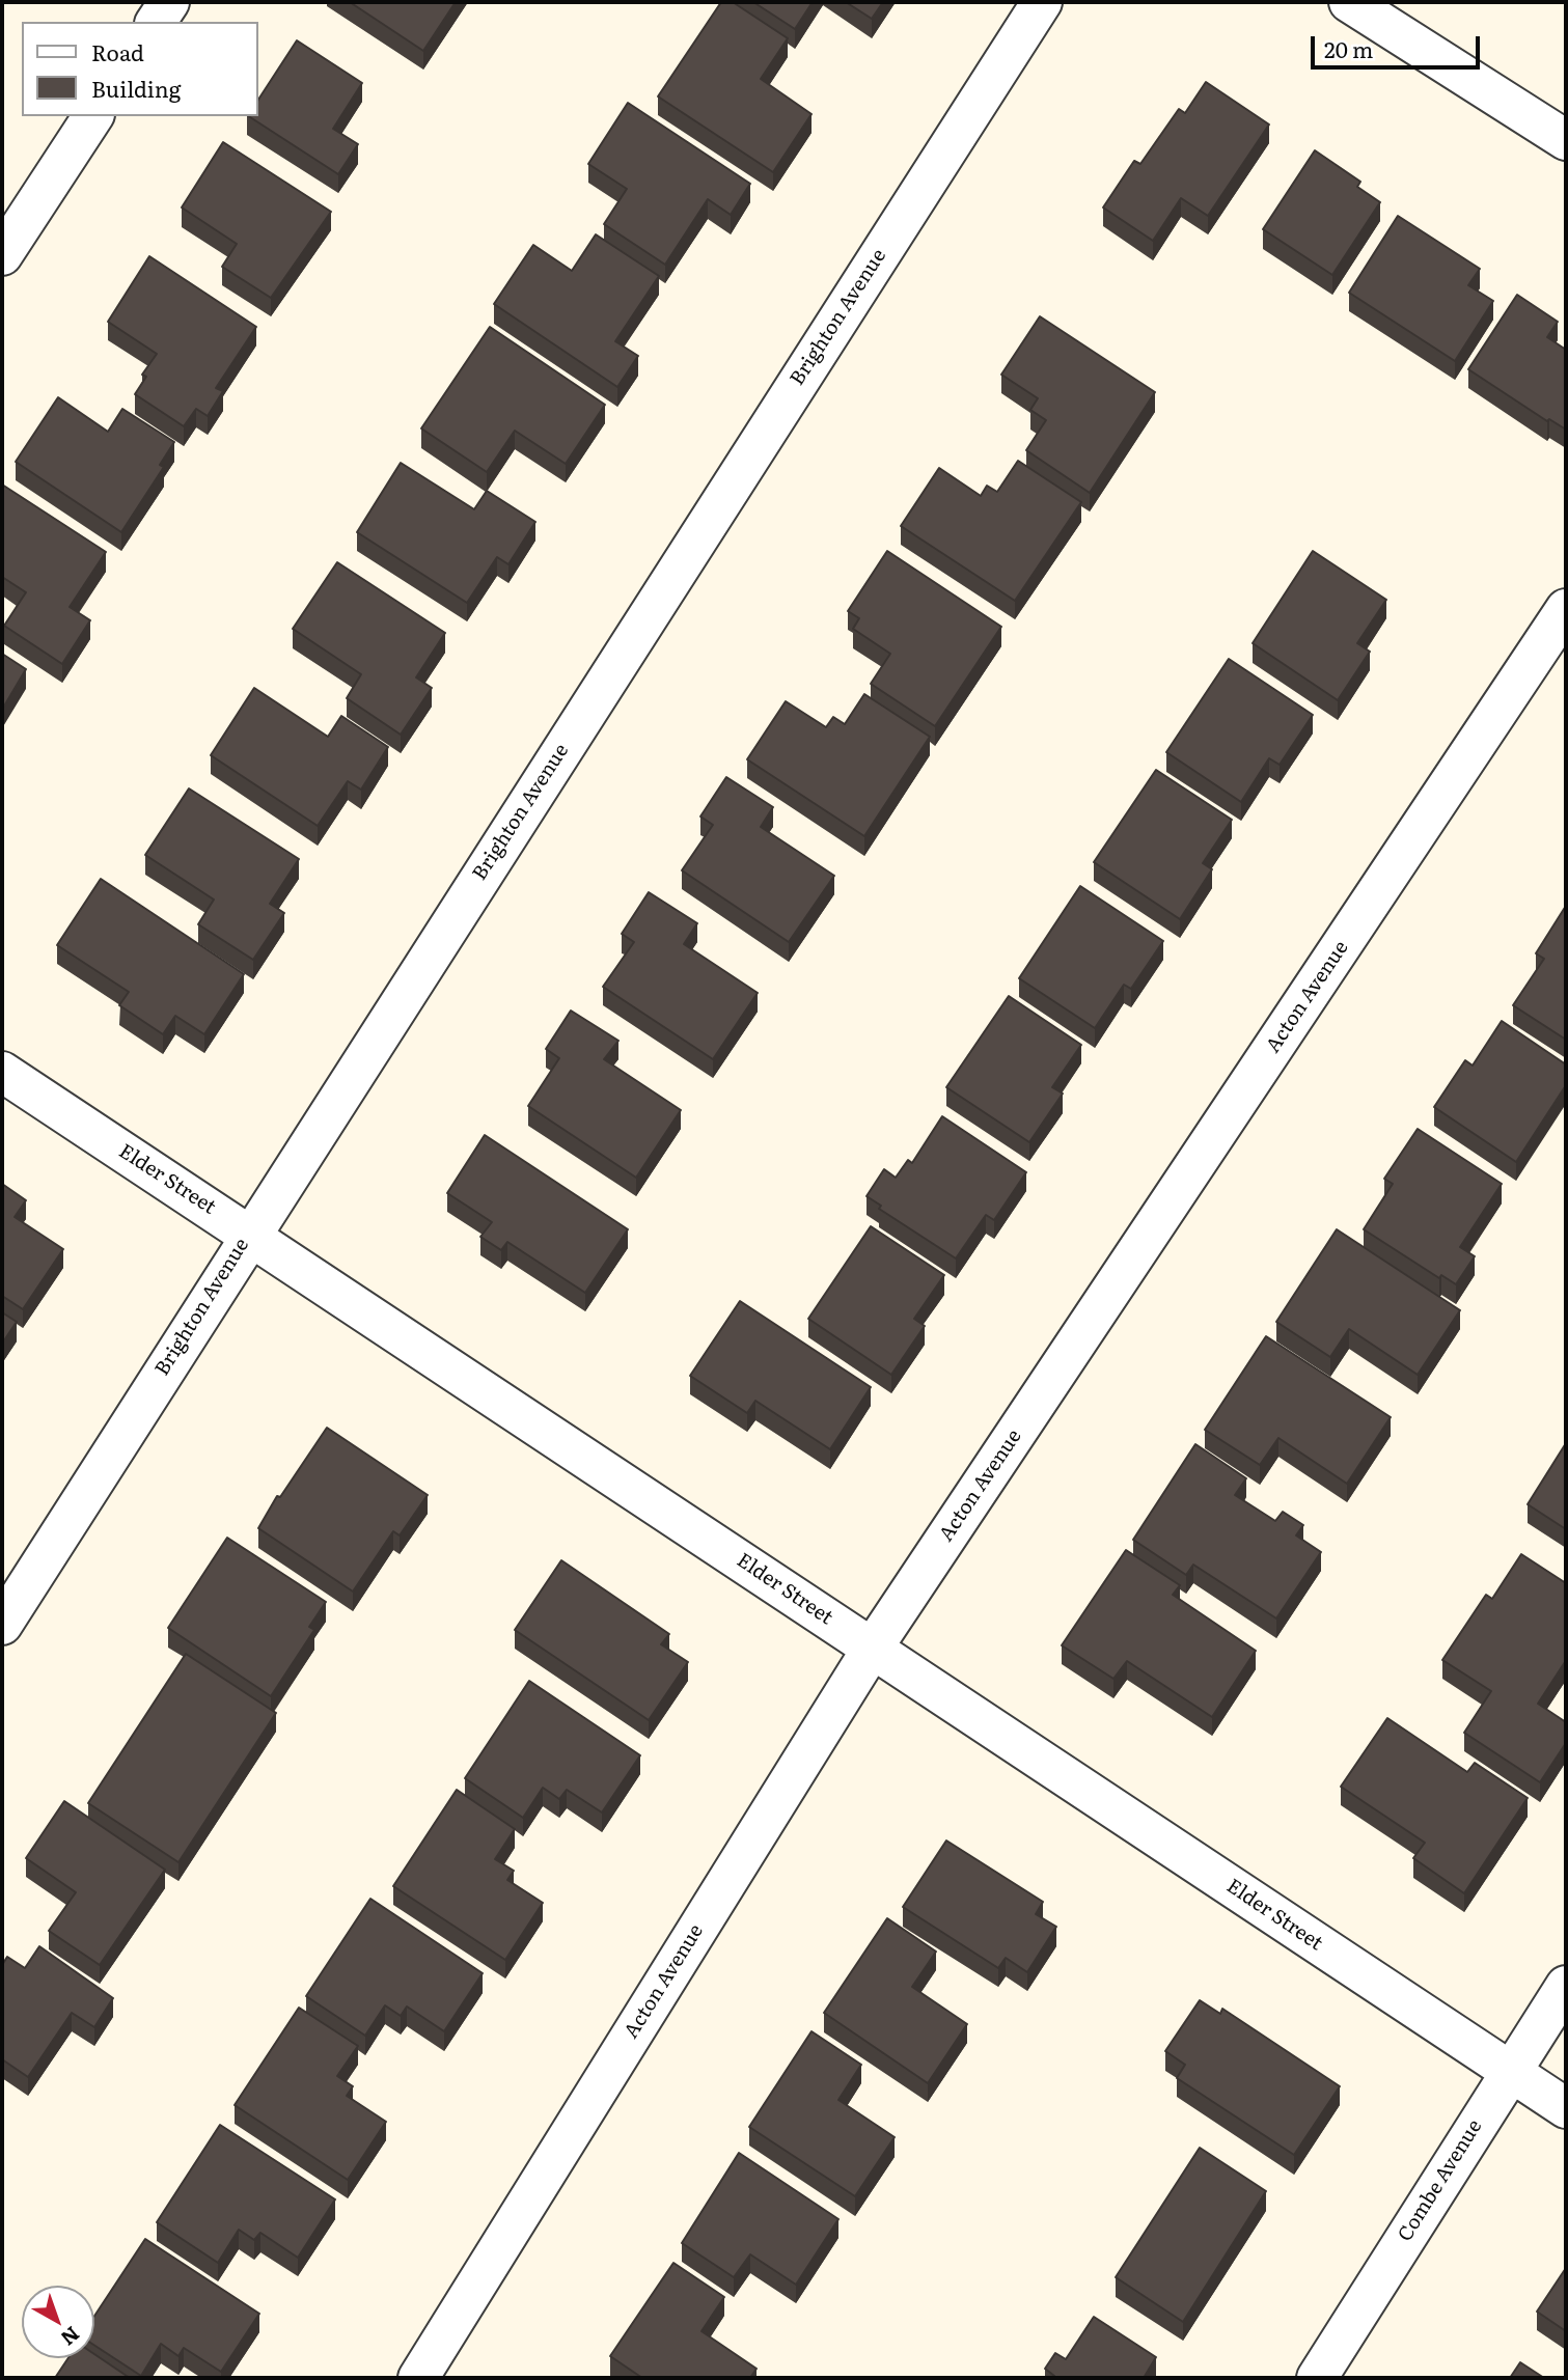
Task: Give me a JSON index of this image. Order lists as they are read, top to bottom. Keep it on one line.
{"streets":{"street":["Brighton Avenue","Acton Avenue","Elder Street","Combe Avenue"]},"crossings":[["Brighton Avenue","Elder Street"],["Acton Avenue","Elder Street"],["Elder Street","Combe Avenue"]],"legend":["Road","Building"],"scale_bar":"20 m","north":"bottom right"}
